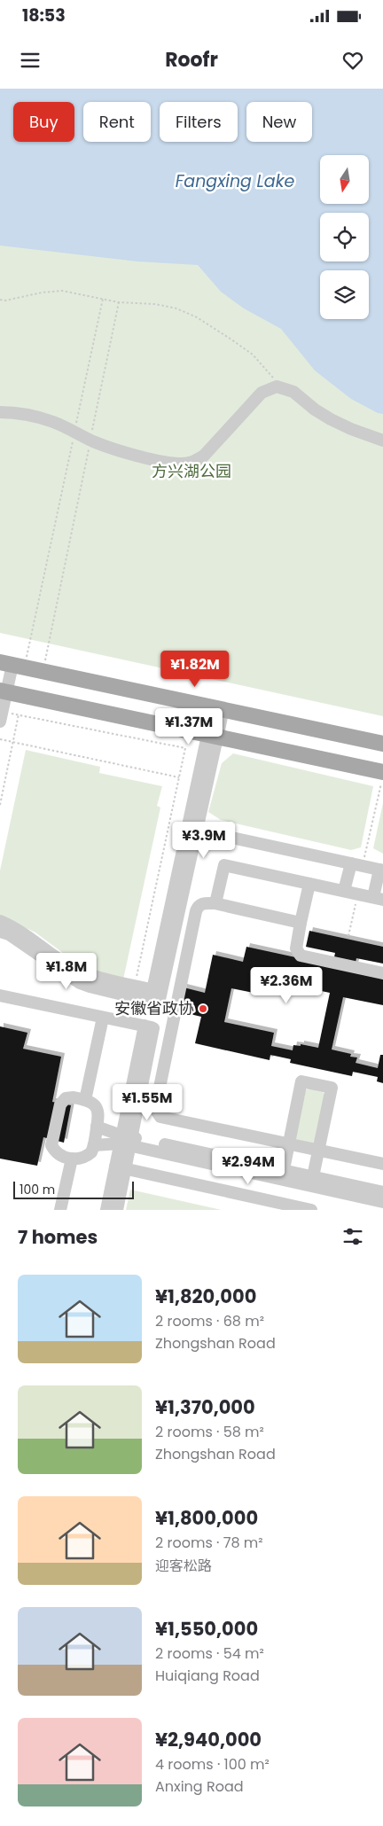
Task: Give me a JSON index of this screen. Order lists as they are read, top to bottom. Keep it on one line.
{"water":["Fangxing Lake"],"parks":["方兴湖公园"],"places":["安徽省政协"],"scale_bar":"100 m","north":"bottom","page":{"status":"18:53","header":"Roofr","chip":["Buy","Rent","Filters","New"],"price":["¥1.82M","¥1.37M","¥3.9M","¥1.8M","¥2.36M","¥1.55M","¥2.94M"],"scale":"100 m","heading":"7 homes","list":[{"name":"¥1,820,000","note":"2 rooms · 68 m² · Zhongshan Road"},{"name":"¥1,370,000","note":"2 rooms · 58 m² · Zhongshan Road"},{"name":"¥1,800,000","note":"2 rooms · 78 m² · 迎客松路"},{"name":"¥1,550,000","note":"2 rooms · 54 m² · Huiqiang Road"},{"name":"¥2,940,000","note":"4 rooms · 100 m² · Anxing Road"}]}}
